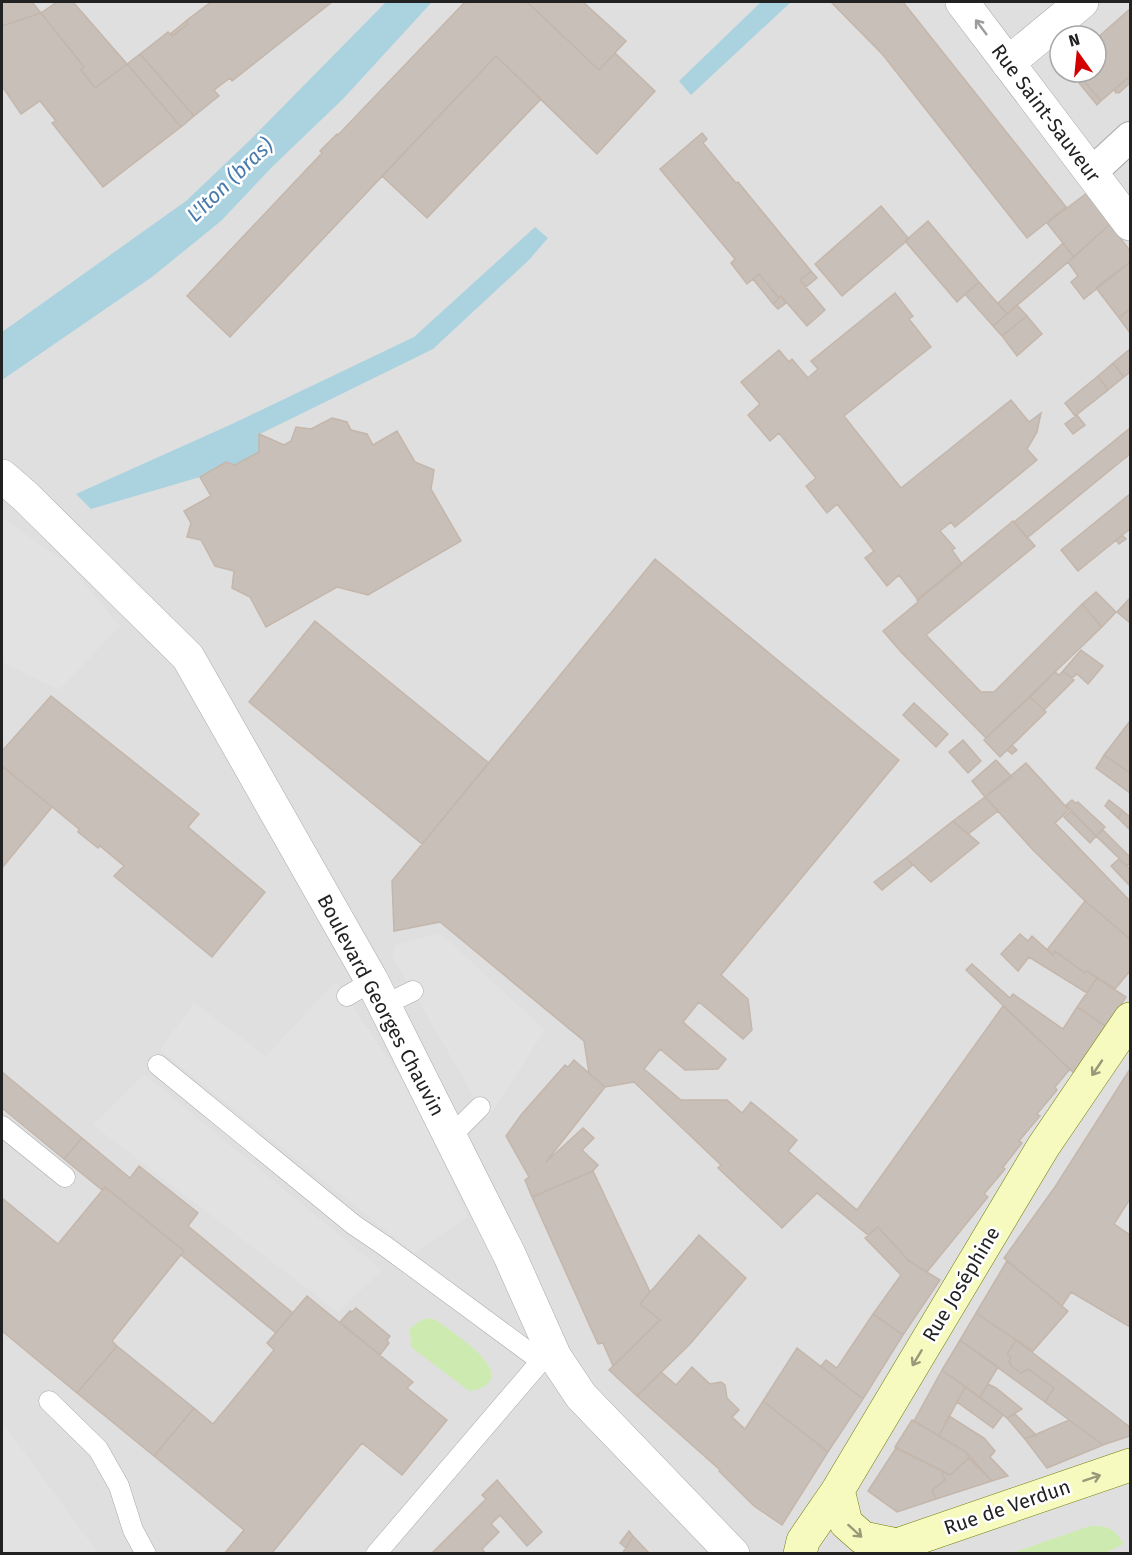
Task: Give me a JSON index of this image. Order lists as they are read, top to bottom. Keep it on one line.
{"streets":{"main road":["Rue Joséphine","Rue de Verdun"],"street":["Rue Saint-Sauveur","Boulevard Georges Chauvin"]},"one_way":["Rue Joséphine","Rue de Verdun"],"water":["L'Iton (bras)"],"north":"top"}
